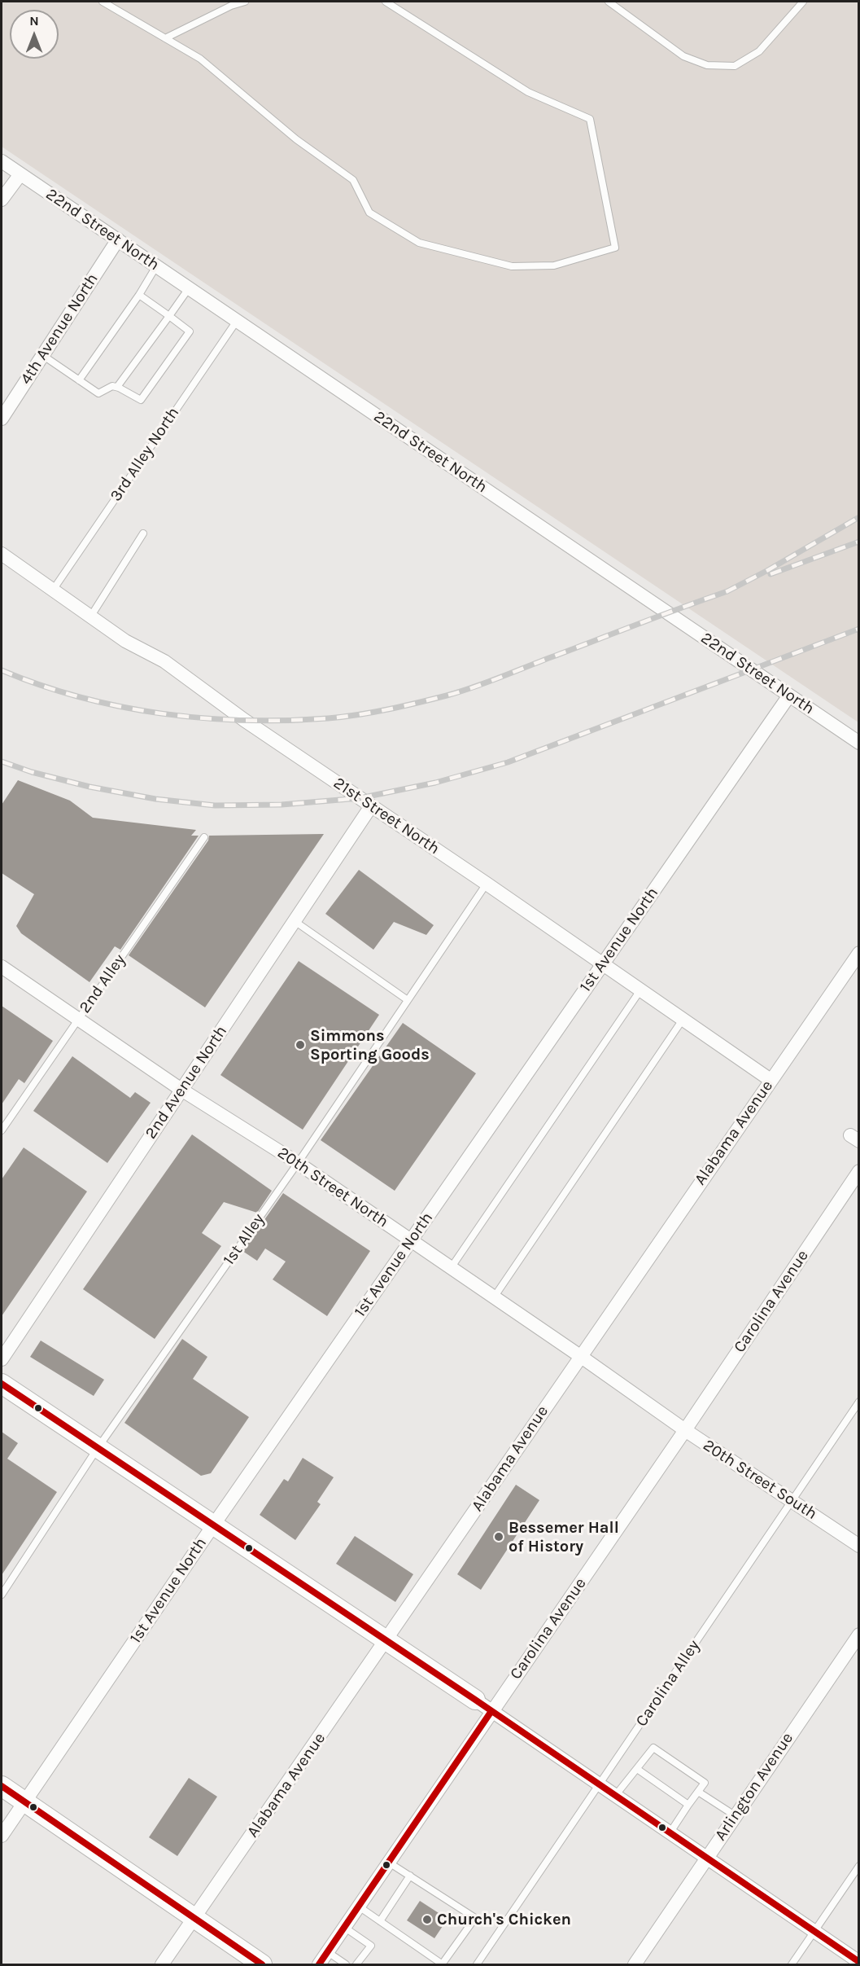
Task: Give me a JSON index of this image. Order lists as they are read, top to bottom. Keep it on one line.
{"streets":{"street":["22nd Street North","4th Avenue North","21st Street North","1st Avenue North","2nd Avenue North","Alabama Avenue","20th Street North","Carolina Avenue","20th Street South","Arlington Avenue"],"lane":["3rd Alley North","2nd Alley","1st Alley","Carolina Alley"]},"crossings":[["22nd Street North","4th Avenue North"],["22nd Street North","3rd Alley North"],["22nd Street North","1st Avenue North"],["3rd Alley North","21st Street North"],["21st Street North","1st Avenue North"],["21st Street North","2nd Avenue North"],["21st Street North","Alabama Avenue"],["21st Street North","1st Alley"],["1st Avenue North","20th Street North"],["2nd Alley","20th Street North"],["2nd Avenue North","20th Street North"],["Alabama Avenue","20th Street North"],["20th Street North","1st Alley"],["20th Street North","20th Street South"],["Carolina Avenue","20th Street South"],["20th Street South","Carolina Alley"]],"places":["Simmons Sporting Goods","Bessemer Hall of History","Church's Chicken"],"north":"top"}
